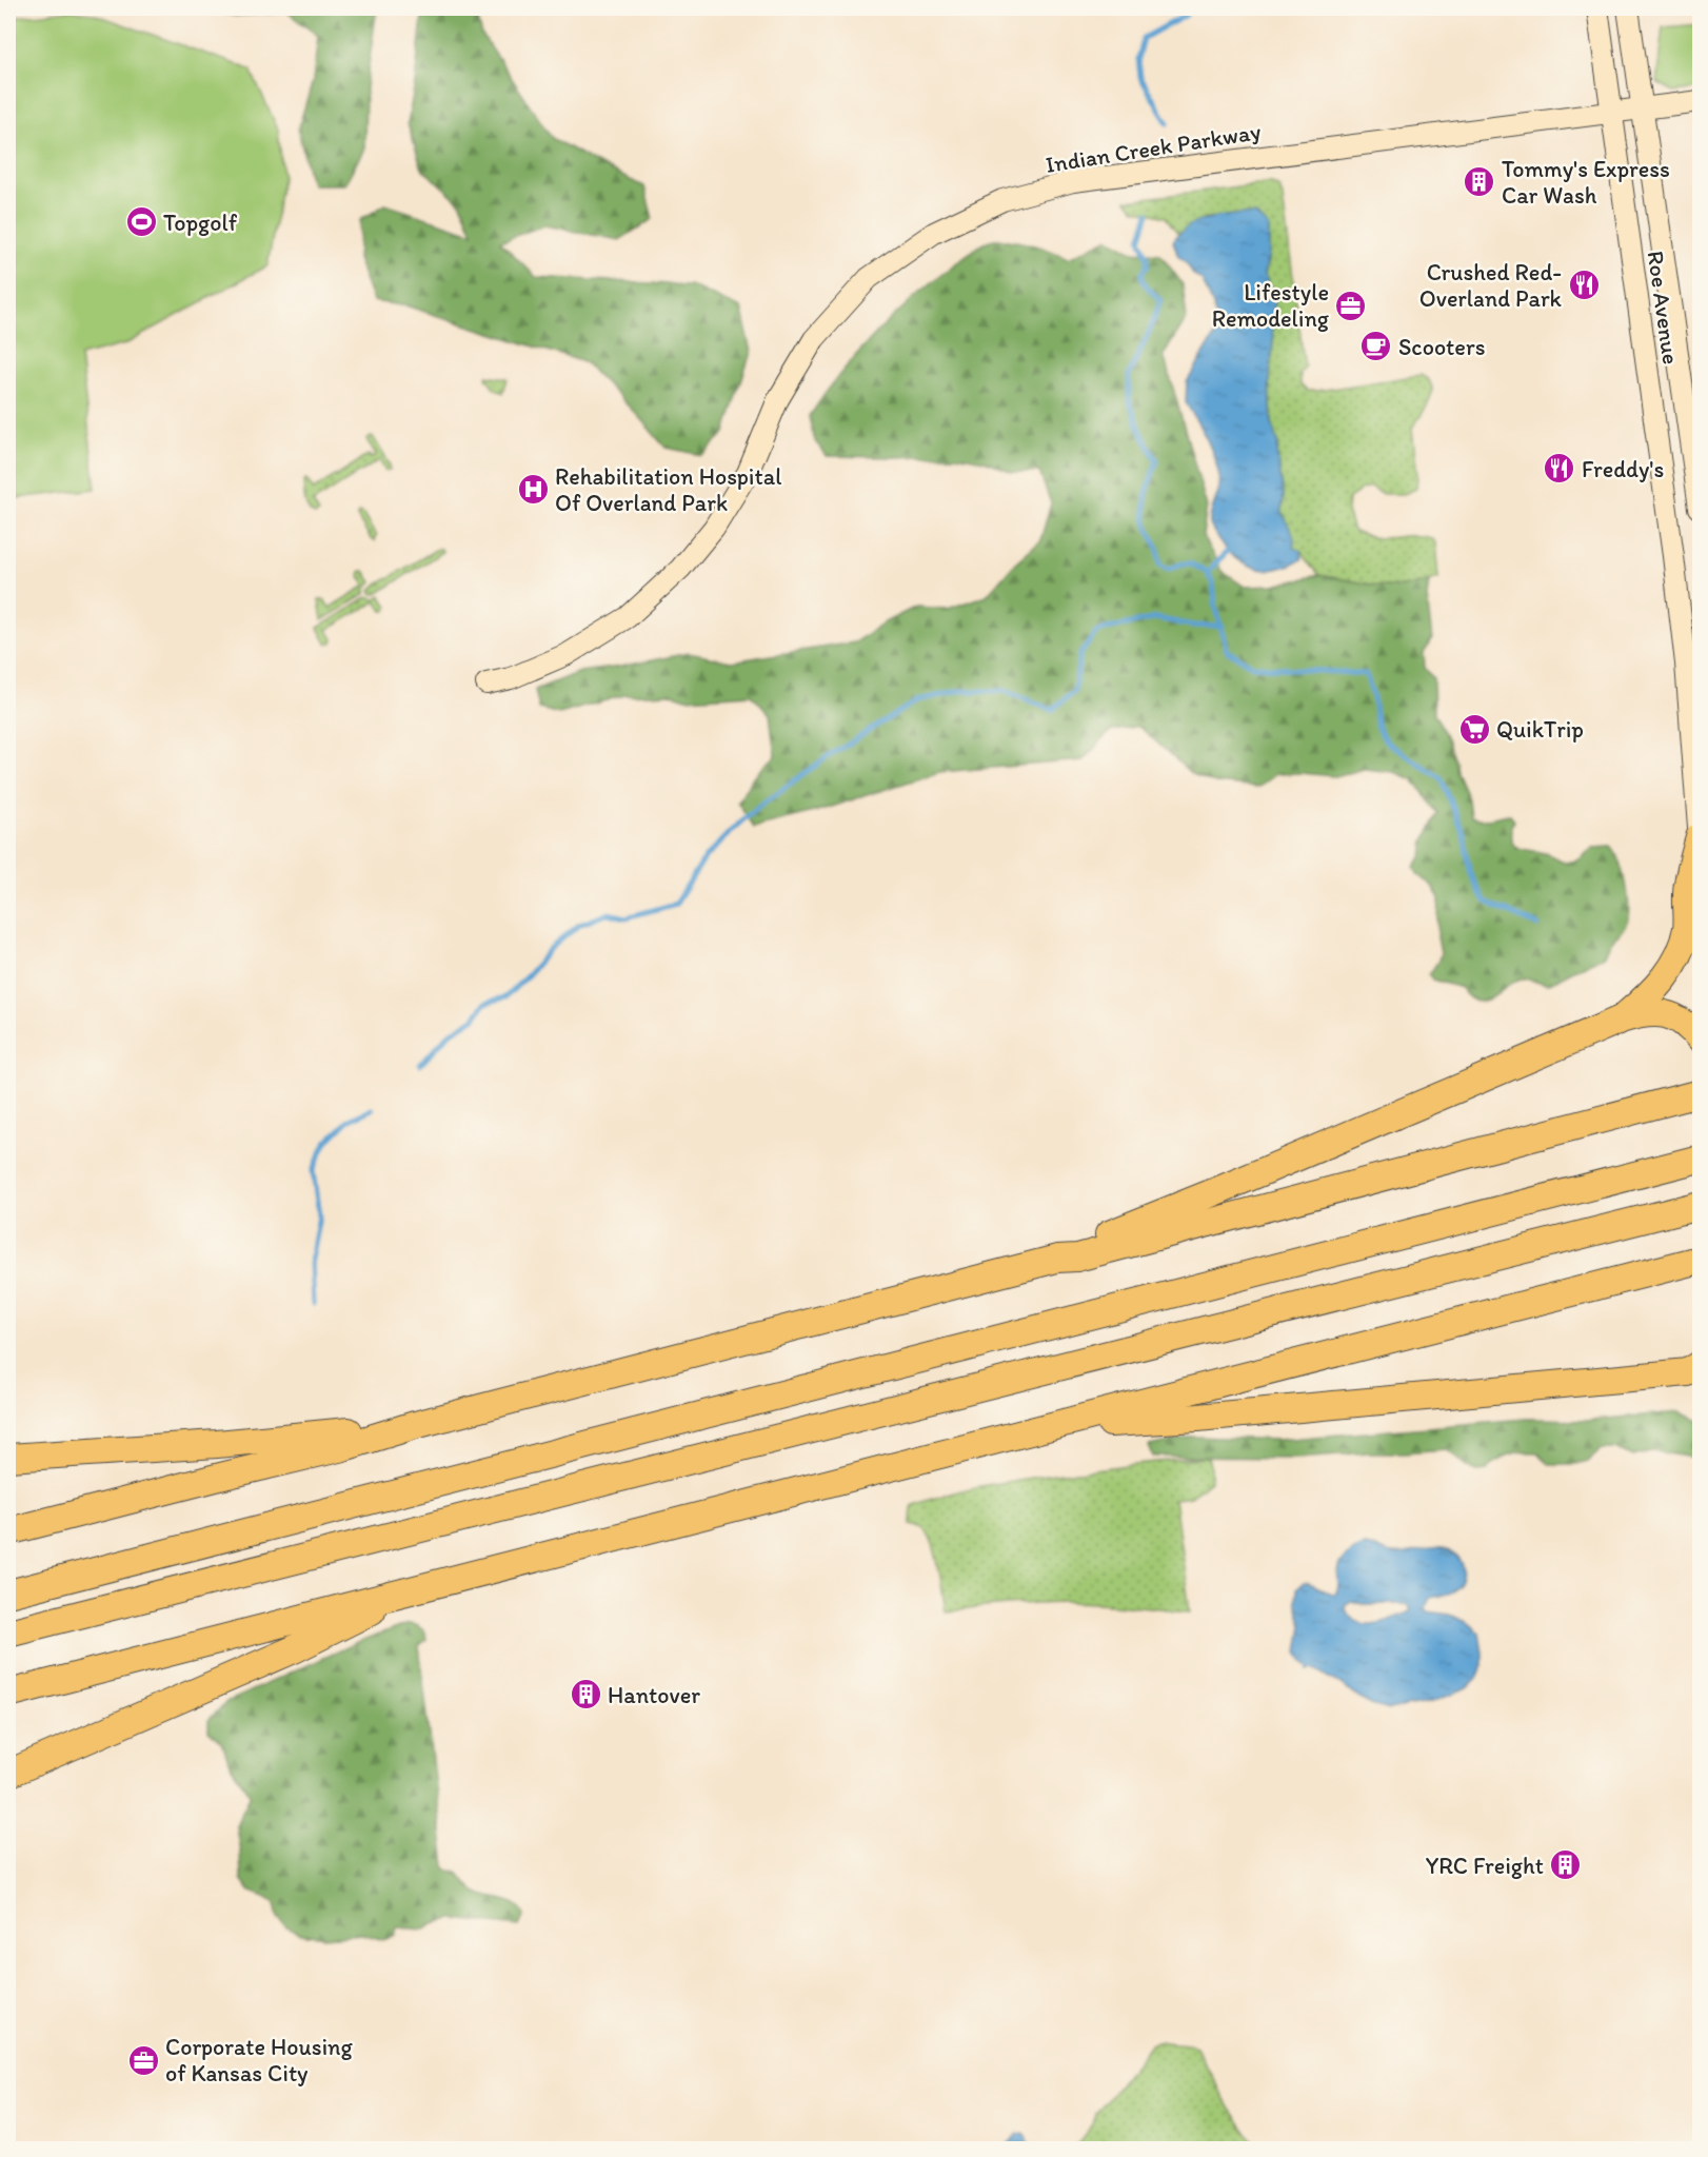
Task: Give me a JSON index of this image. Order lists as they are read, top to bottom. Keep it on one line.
{"streets":{"street":["Indian Creek Parkway","Roe Avenue"]},"crossings":[["Indian Creek Parkway","Roe Avenue"]],"places":{"building":["Tommy's Express Car Wash","Hantover","YRC Freight"],"sports":["Topgolf"],"restaurant":["Crushed Red- Overland Park","Freddy's"],"office":["Lifestyle Remodeling","Corporate Housing of Kansas City"],"cafe":["Scooters"],"hospital":["Rehabilitation Hospital Of Overland Park"],"supermarket":["QuikTrip"]}}
